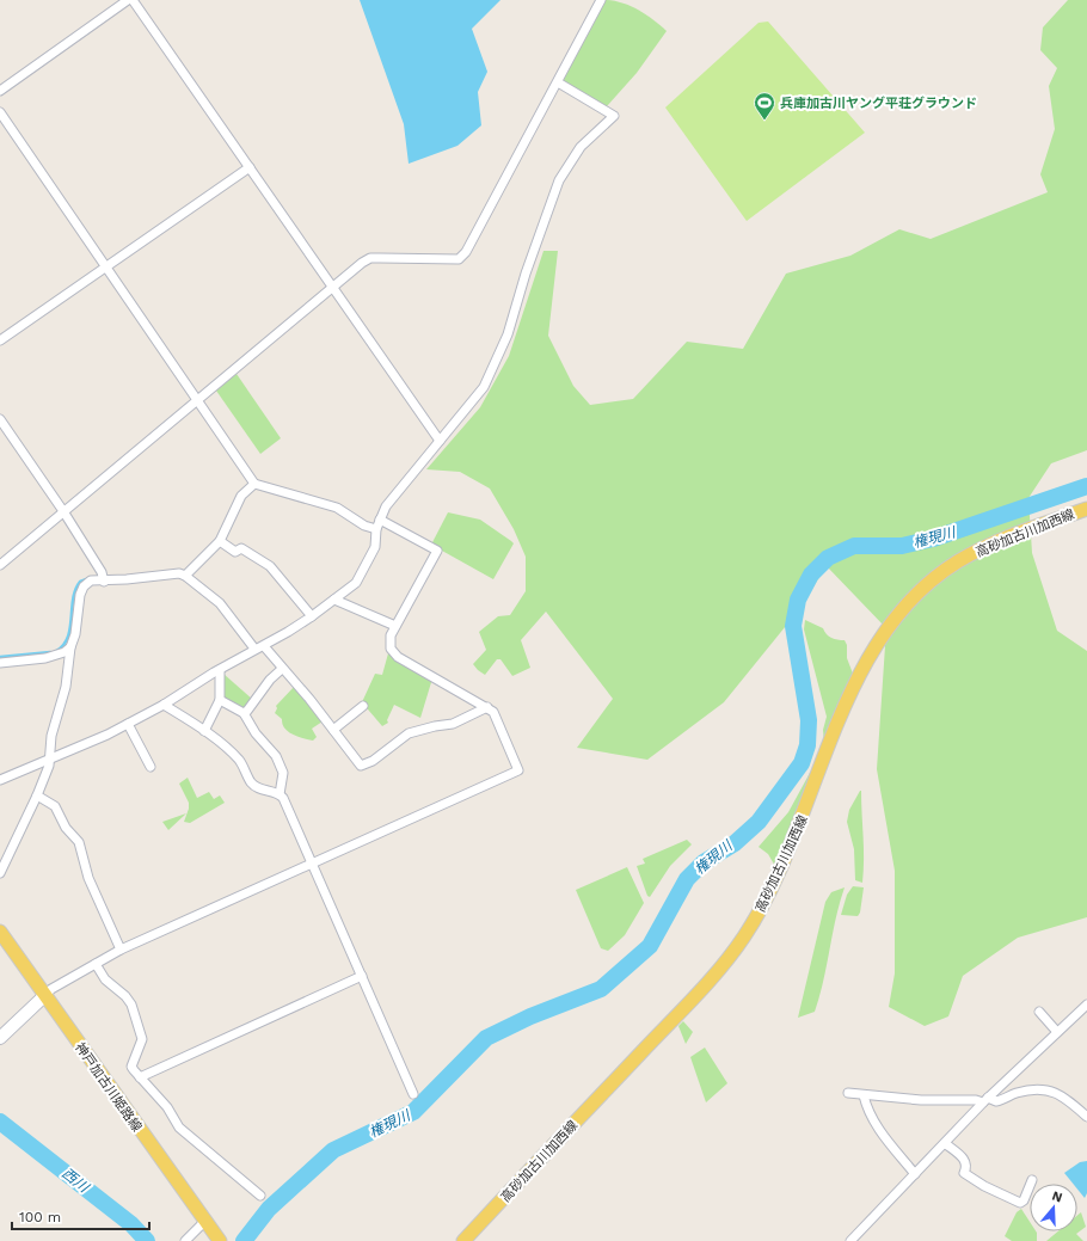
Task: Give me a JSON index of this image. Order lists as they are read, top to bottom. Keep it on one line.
{"streets":{"main road":["高砂加古川加西線","神戸加古川姫路線"]},"water":["権現川","西川"],"places":{"sports":["兵庫加古川ヤング平荘グラウンド"]},"scale_bar":"100 m","north":"top"}
